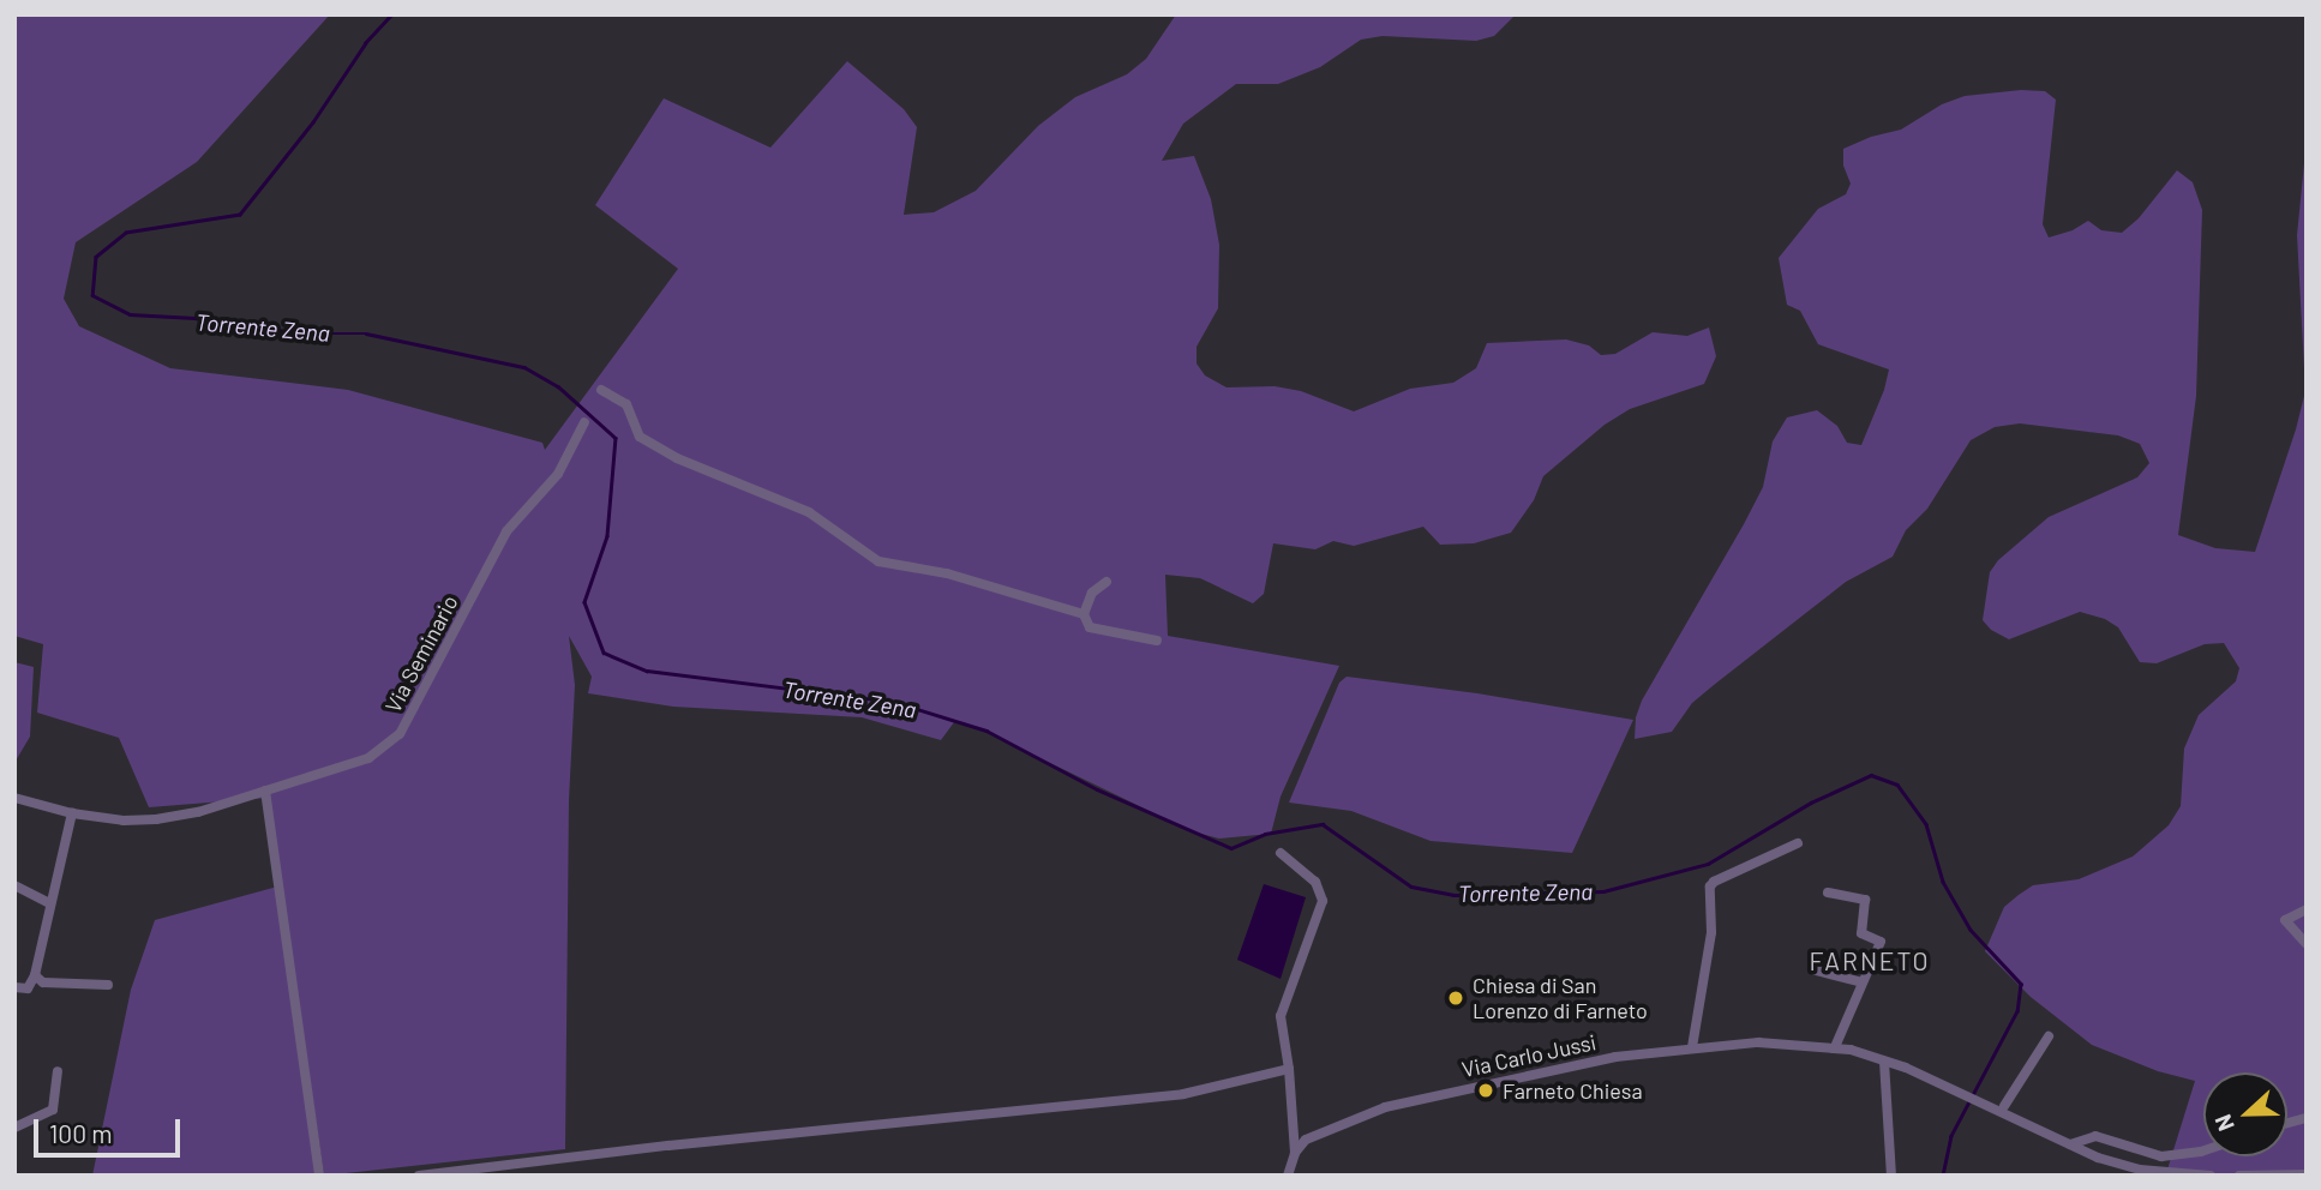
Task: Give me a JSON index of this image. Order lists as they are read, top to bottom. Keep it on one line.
{"streets":{"street":["Via Seminario","Via Carlo Jussi"]},"districts":["FARNETO"],"water":["Torrente Zena"],"places":["Chiesa di San Lorenzo di Farneto","Farneto Chiesa"],"scale_bar":"100 m","north":"left"}
